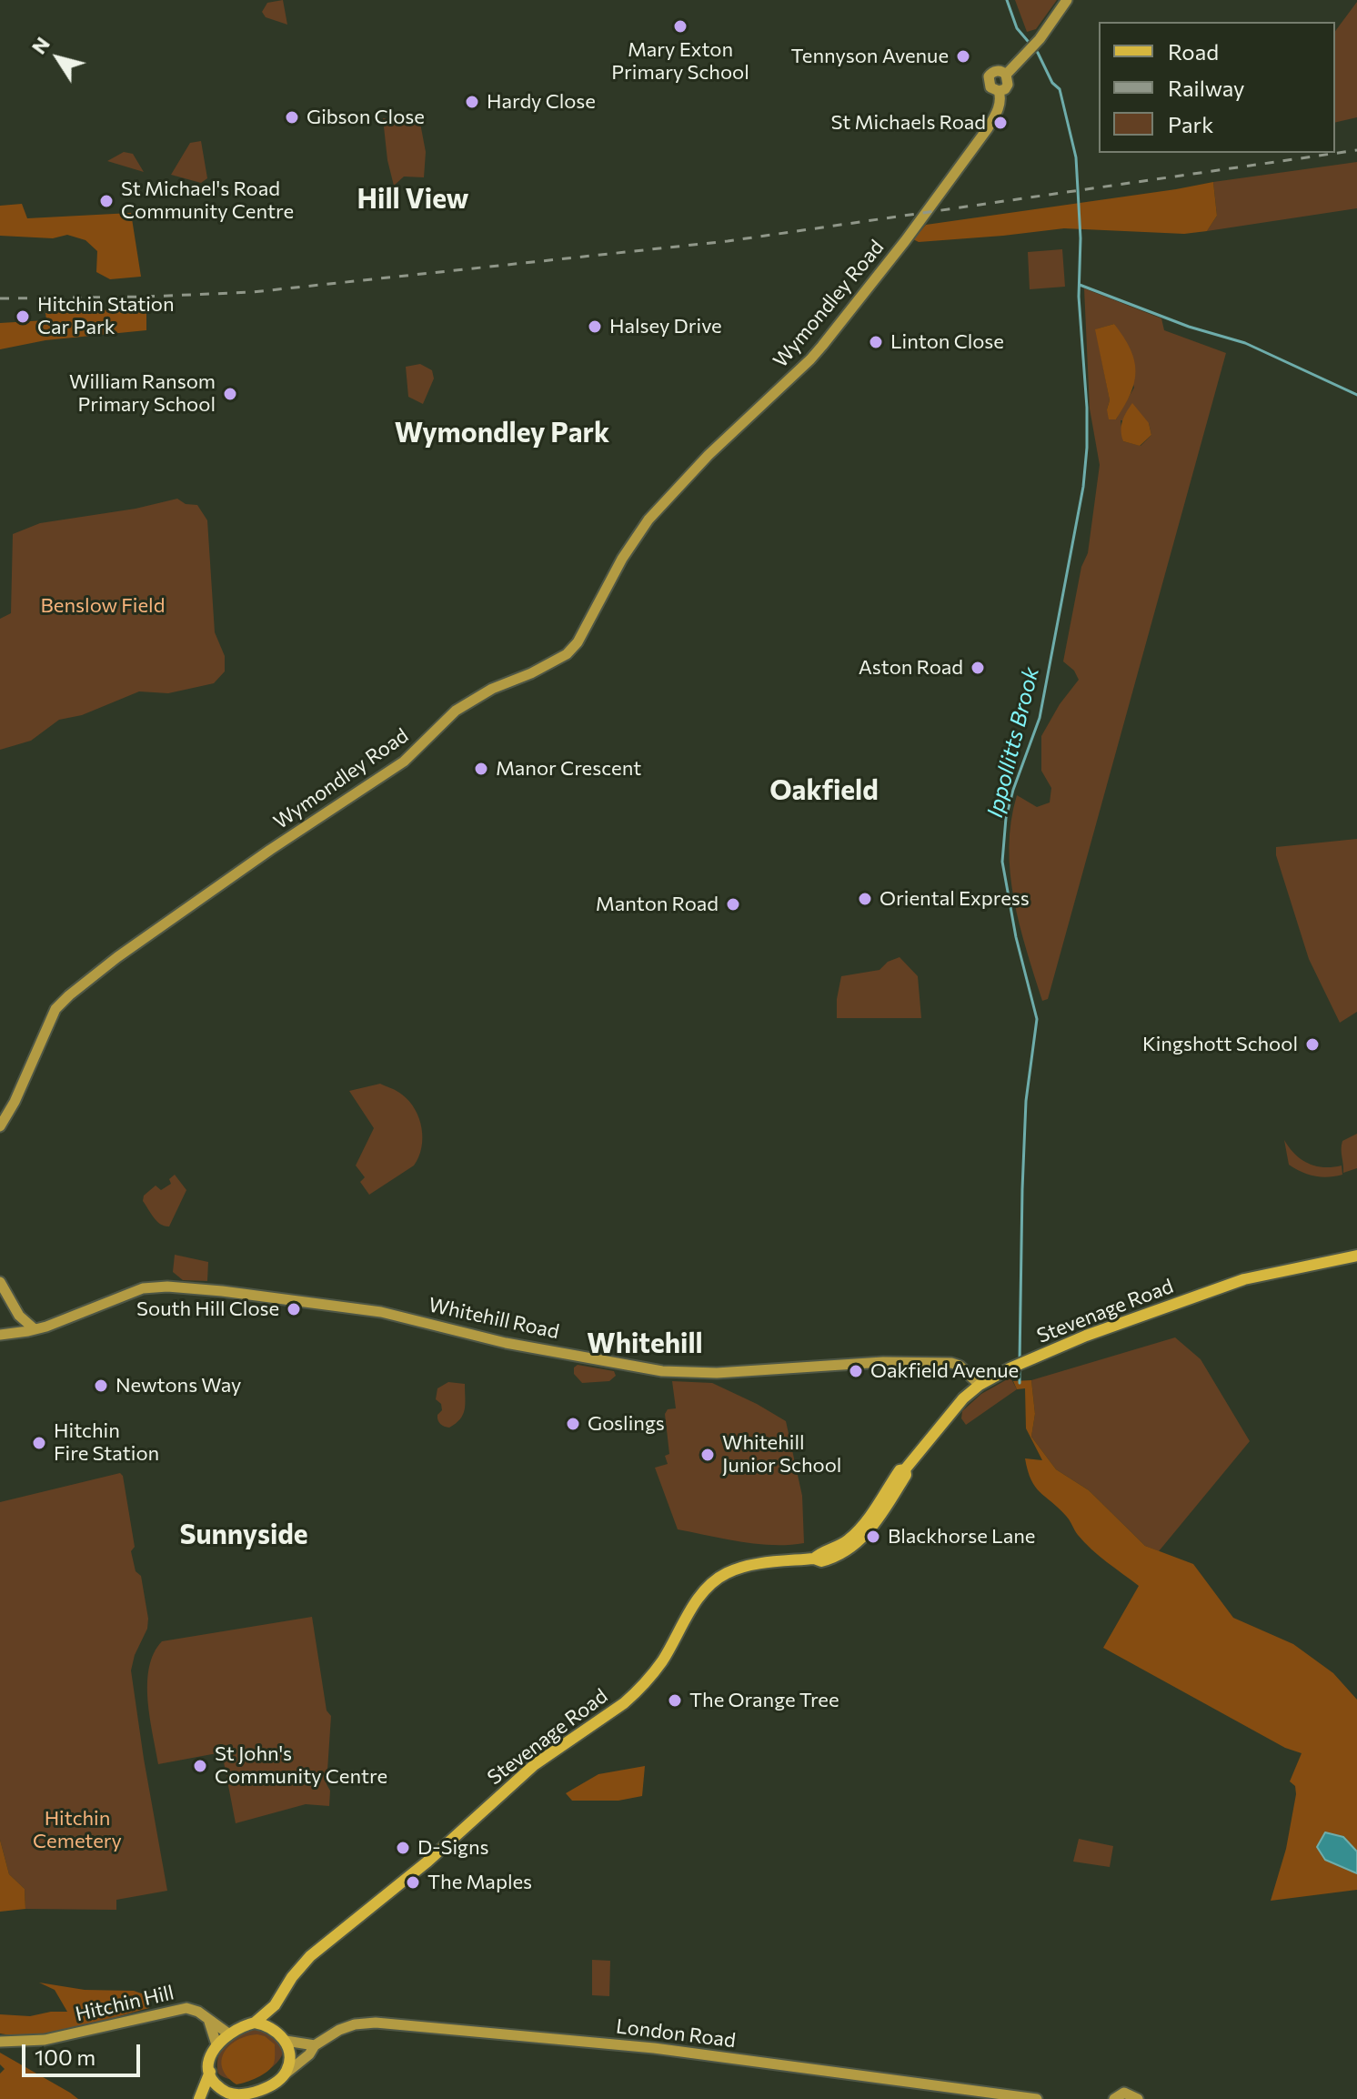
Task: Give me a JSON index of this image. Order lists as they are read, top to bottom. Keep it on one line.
{"streets":{"main road":["Stevenage Road"],"street":["Wymondley Road","Whitehill Road","Hitchin Hill","London Road"]},"crossings":[["Stevenage Road","Whitehill Road"],["Stevenage Road","Hitchin Hill"],["Stevenage Road","London Road"],["Hitchin Hill","London Road"]],"districts":["Hill View","Wymondley Park","Oakfield","Whitehill","Sunnyside"],"water":["Ippollitts Brook"],"parks":["Benslow Field","Hitchin Cemetery"],"places":["Mary Exton Primary School","Tennyson Avenue","Hardy Close","Gibson Close","St Michaels Road","St Michael's Road Community Centre","Hitchin Station Car Park","Halsey Drive","Linton Close","William Ransom Primary School","Aston Road","Manor Crescent","Oriental Express","Manton Road","Kingshott School","South Hill Close","Oakfield Avenue","Newtons Way","Goslings","Hitchin Fire Station","Whitehill Junior School","Blackhorse Lane","The Orange Tree","St John's Community Centre","D-Signs","The Maples"],"legend":["Road","Railway","Park"],"scale_bar":"100 m","north":"top left"}
